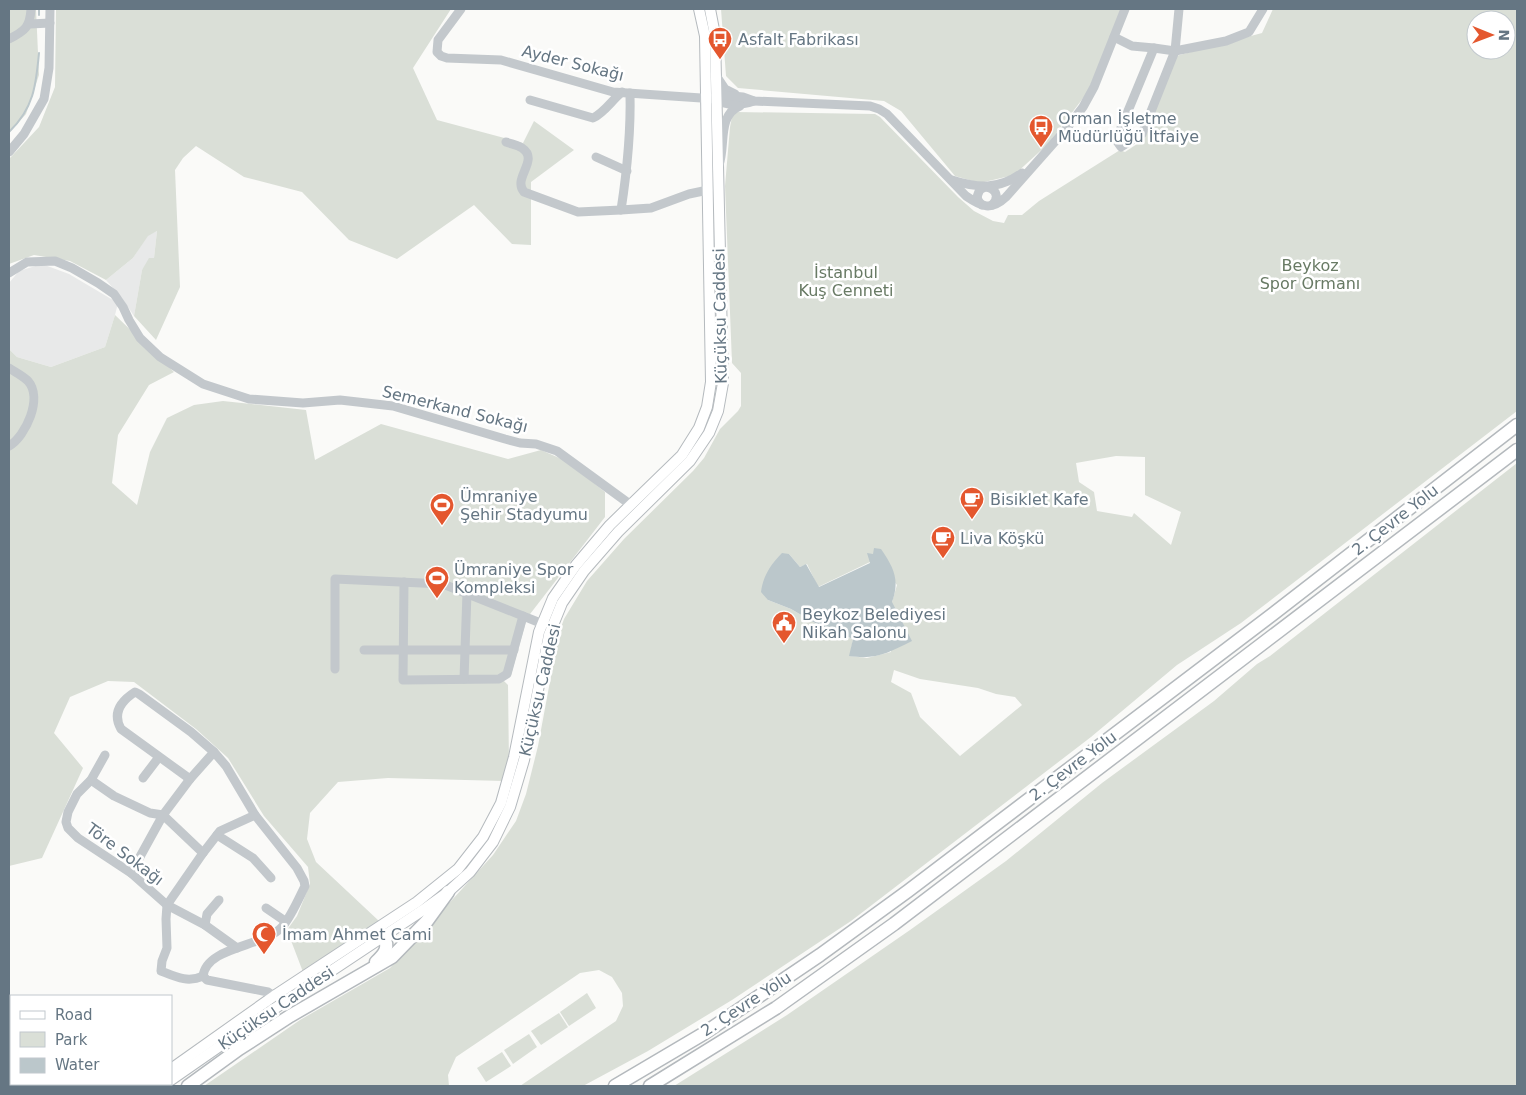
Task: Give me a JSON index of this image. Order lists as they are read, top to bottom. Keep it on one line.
{"streets":{"highway":["2. Çevre Yolu"],"main road":["Küçüksu Caddesi"],"street":["Ayder Sokağı","Semerkand Sokağı","Töre Sokağı"]},"crossings":[["Ayder Sokağı","Küçüksu Caddesi"],["Küçüksu Caddesi","Semerkand Sokağı"]],"parks":["Beykoz Spor Ormanı","İstanbul Kuş Cenneti"],"places":{"bus stop":["Asfalt Fabrikası","Orman İşletme Müdürlüğü İtfaiye"],"cafe":["Bisiklet Kafe","Liva Köşkü"],"sports":["Ümraniye Şehir Stadyumu","Ümraniye Spor Kompleksi"],"public building":["Beykoz Belediyesi Nikah Salonu"],"mosque":["İmam Ahmet Cami"]},"legend":["Road","Park","Water"],"north":"right"}
